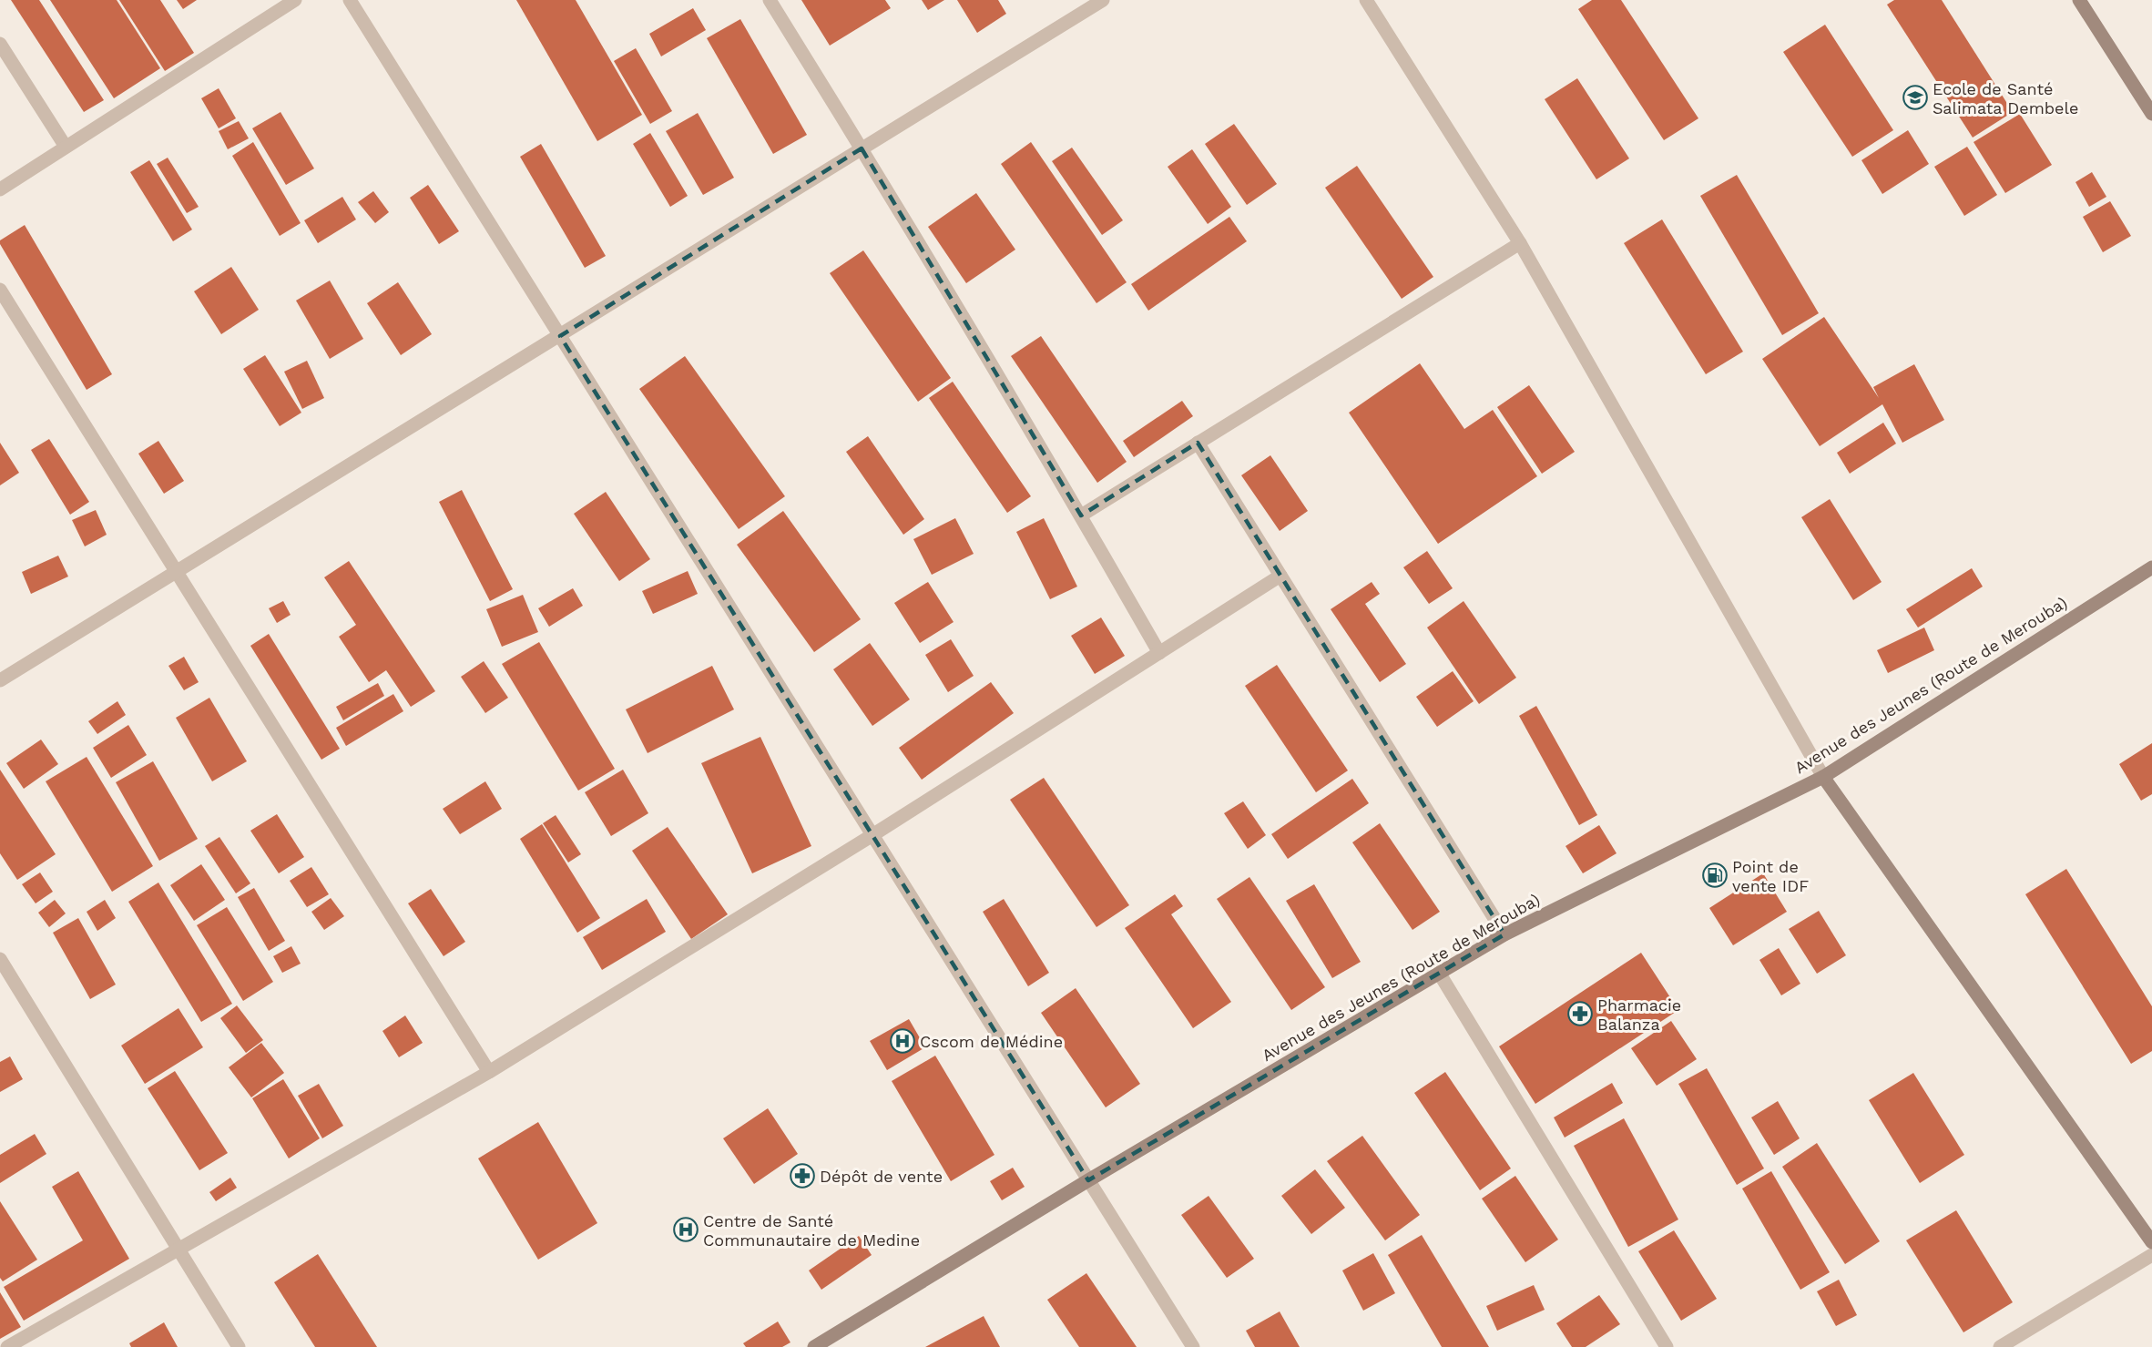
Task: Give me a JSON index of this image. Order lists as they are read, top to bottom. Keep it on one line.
{"streets":{"main road":["Avenue des Jeunes (Route de Merouba)"]},"places":{"school or university":["Ecole de Santé Salimata Dembele"],"fuel station":["Point de vente IDF"],"pharmacy":["Pharmacie Balanza","Dépôt de vente"],"hospital":["Cscom de Médine","Centre de Santé Communautaire de Medine"]}}
